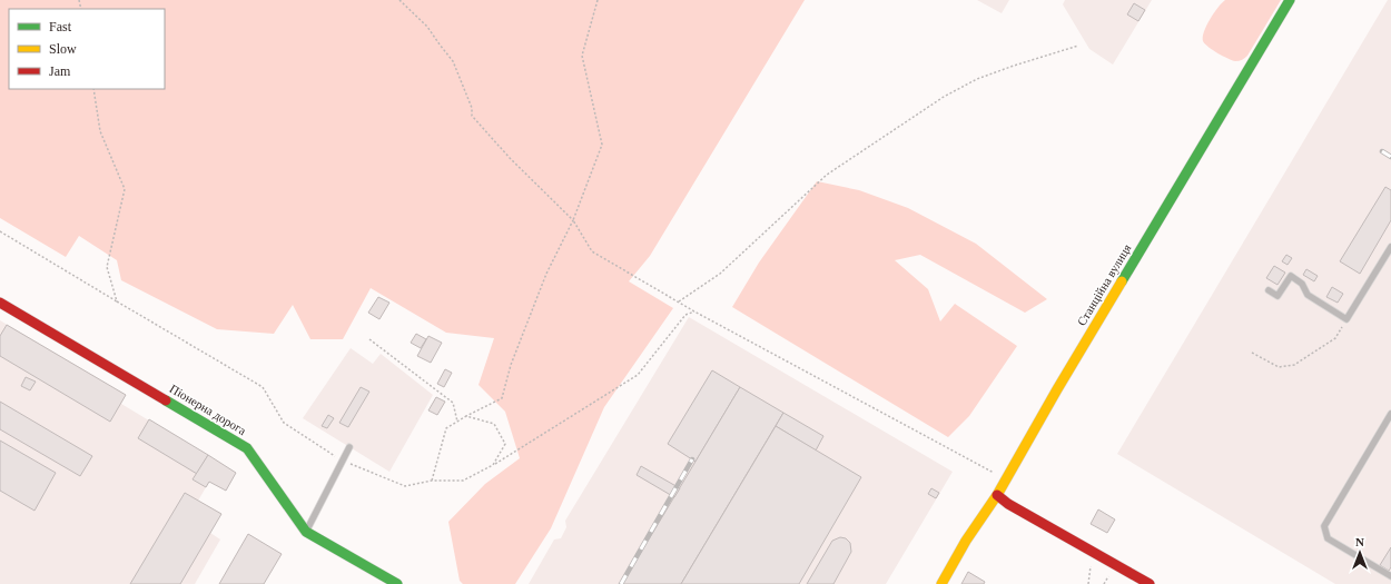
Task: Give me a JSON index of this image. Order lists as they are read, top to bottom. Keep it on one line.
{"streets":{"street":["Станційна вулиця","Піонерна дорога"]},"legend":["Fast","Slow","Jam"],"north":"top"}
